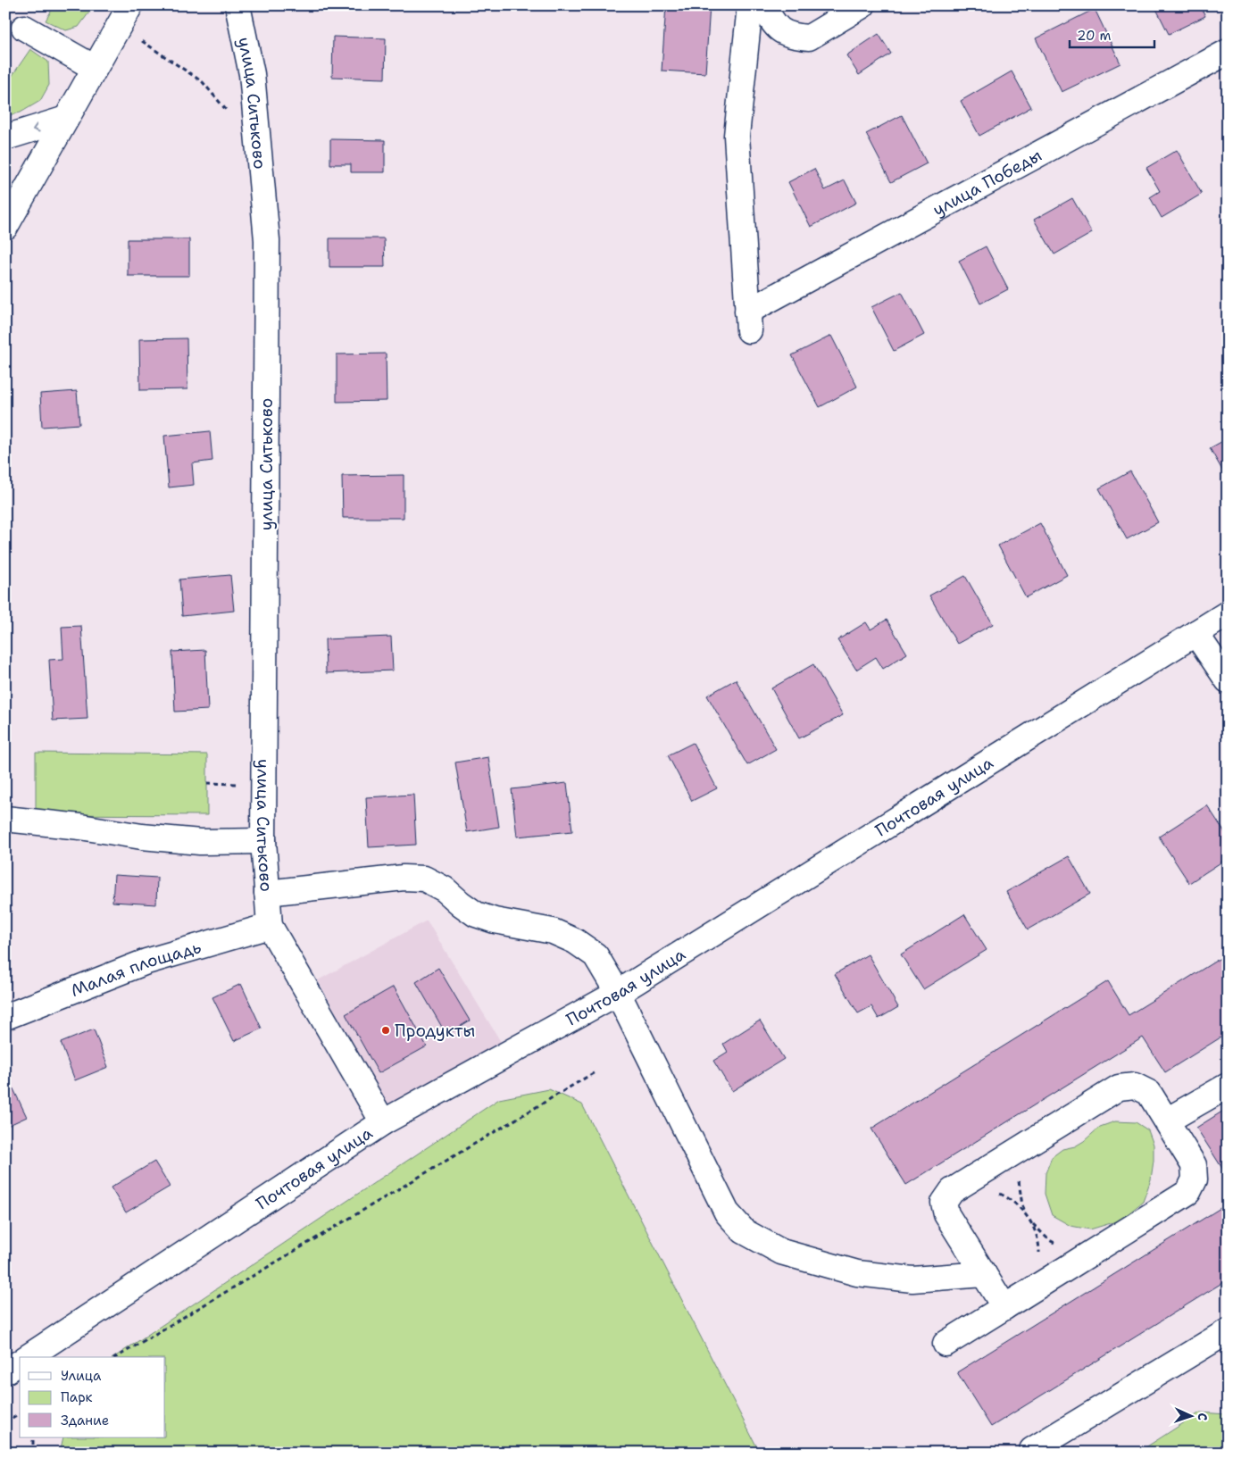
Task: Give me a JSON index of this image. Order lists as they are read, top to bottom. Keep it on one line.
{"streets":{"street":["улица Ситьково","улица Победы","Почтовая улица","Малая площадь"]},"crossings":[["улица Ситьково","Малая площадь"]],"places":["Продукты"],"legend":["Улица","Парк","Здание"],"scale_bar":"20 m","north":"right"}
